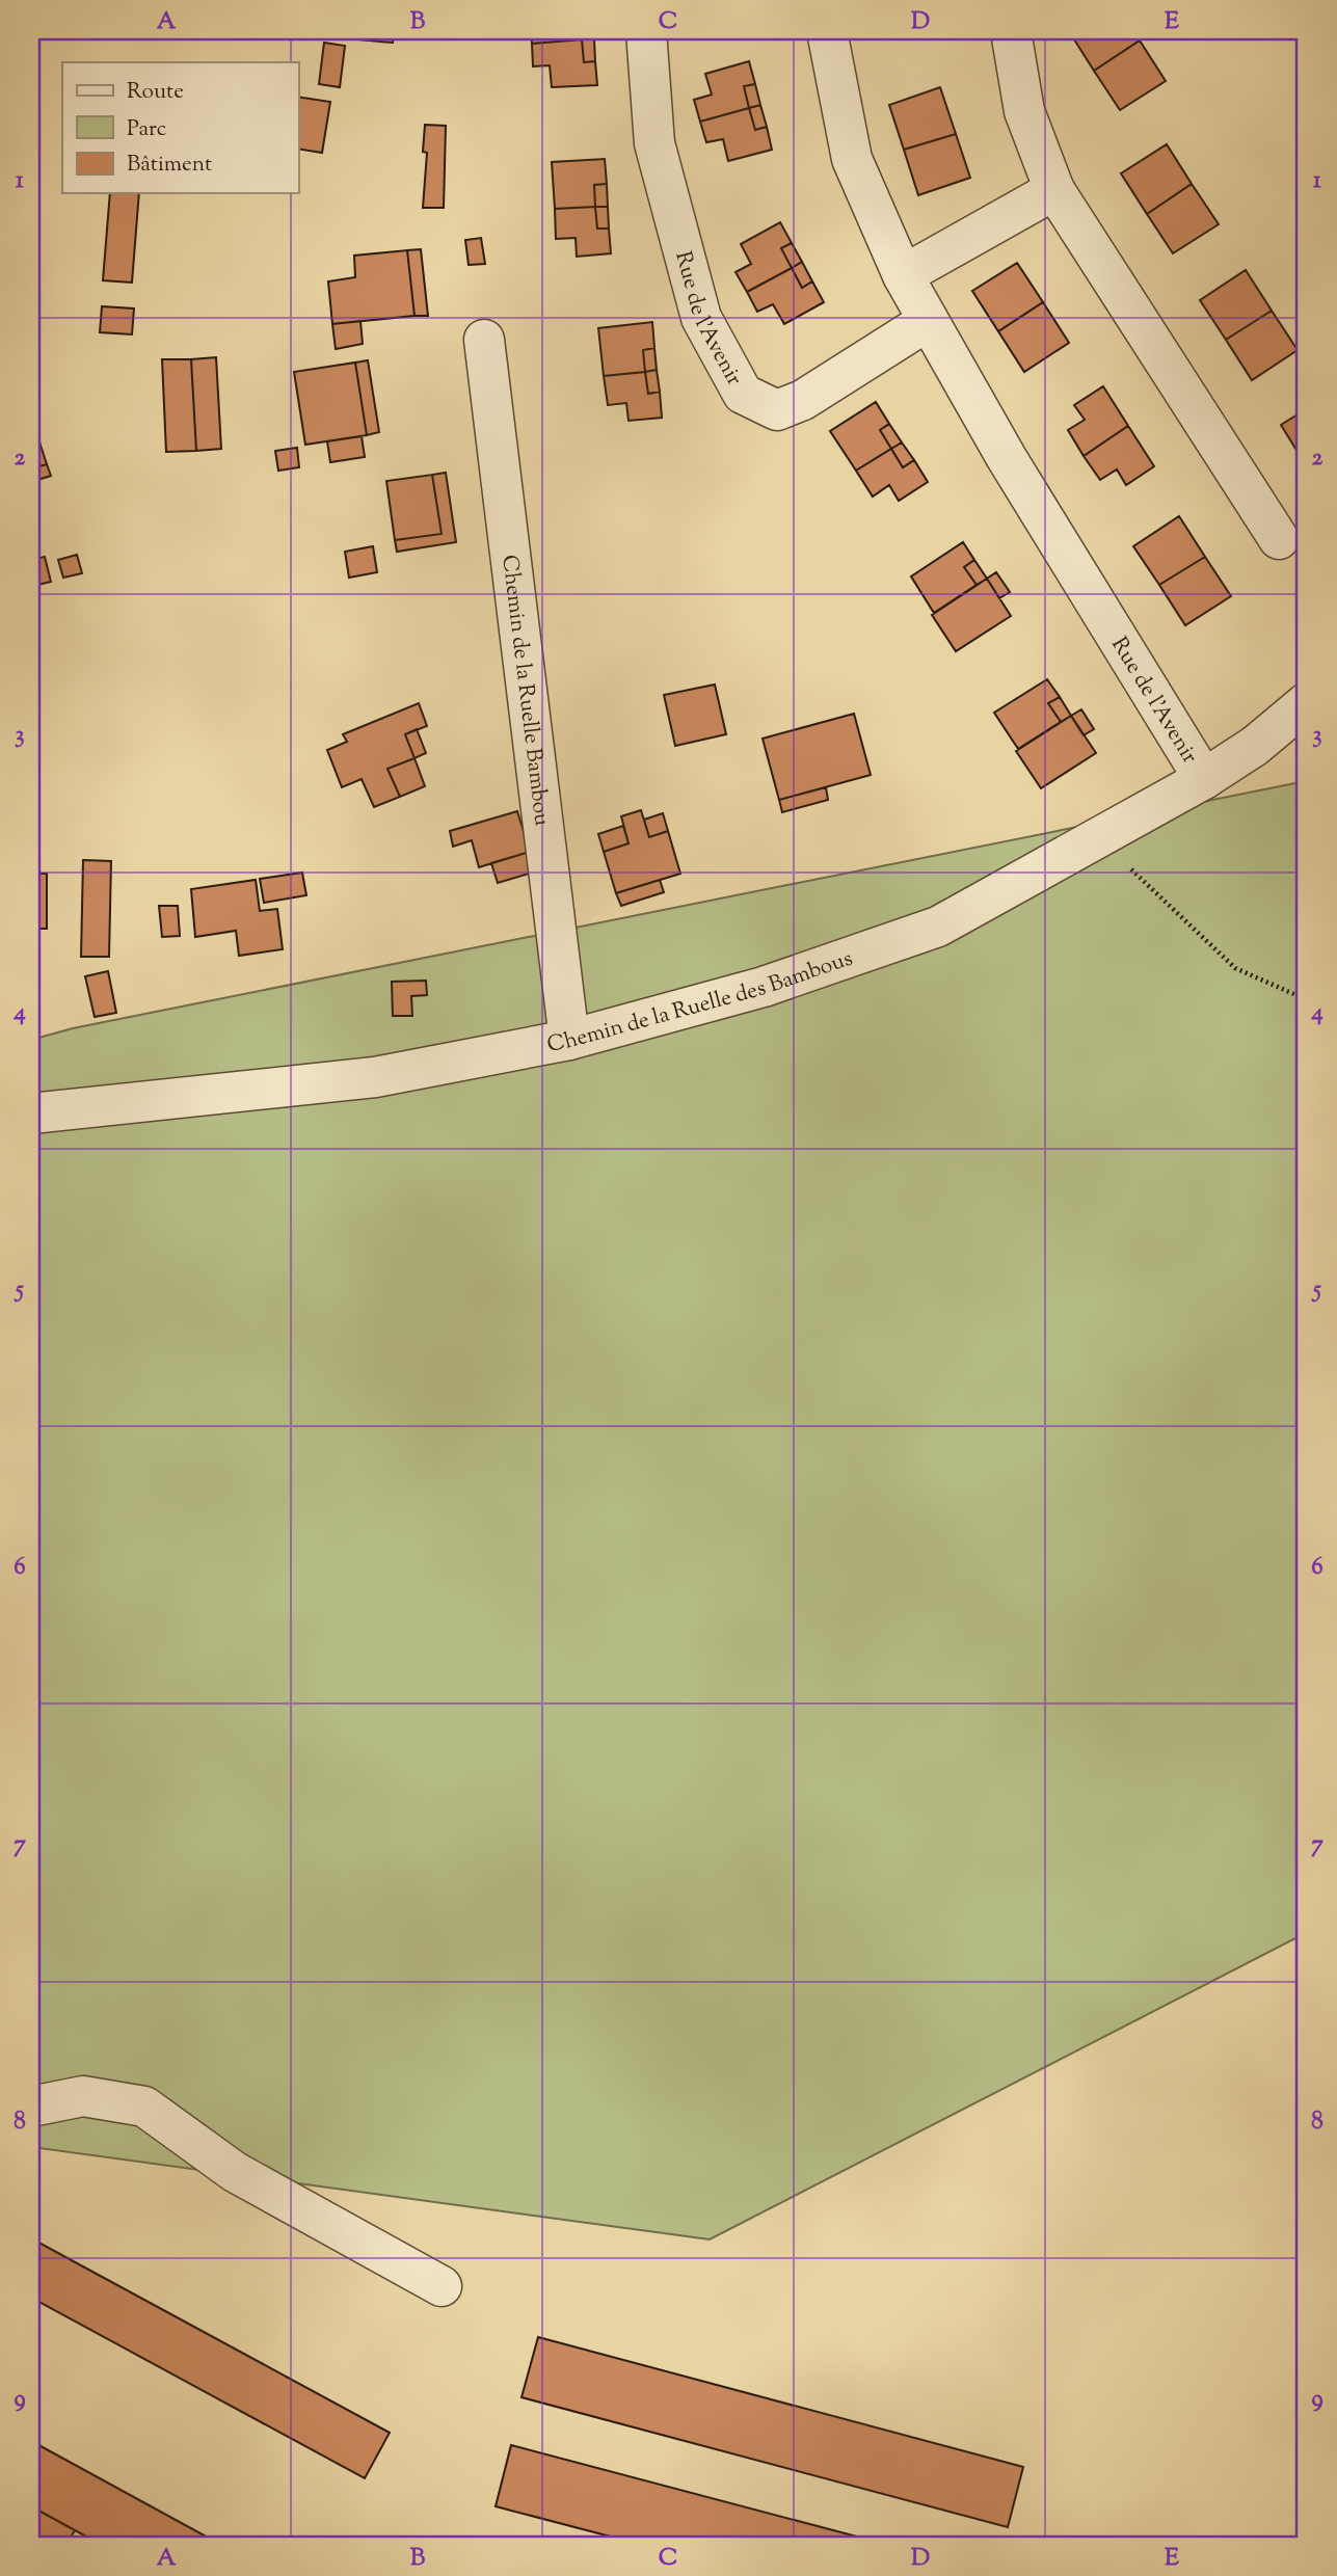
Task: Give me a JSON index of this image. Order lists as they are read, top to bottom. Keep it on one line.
{"streets":{"street":["Rue de l'Avenir","Chemin de la Ruelle Bambou","Chemin de la Ruelle des Bambous"]},"crossings":[["Rue de l'Avenir","Chemin de la Ruelle des Bambous"],["Chemin de la Ruelle Bambou","Chemin de la Ruelle des Bambous"]],"legend":["Route","Parc","Bâtiment"],"grid":{"columns":["A","B","C","D","E"],"rows":["1","2","3","4","5","6","7","8","9"]}}
